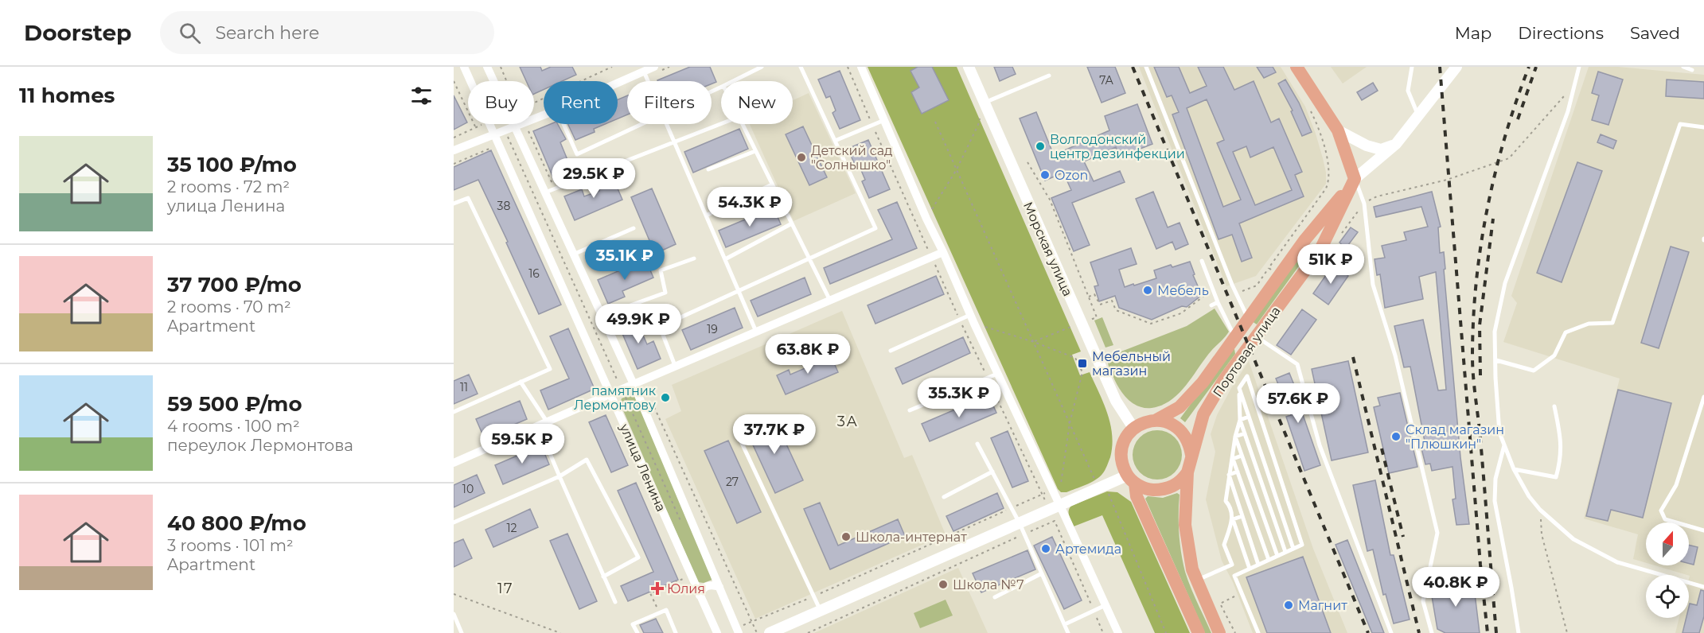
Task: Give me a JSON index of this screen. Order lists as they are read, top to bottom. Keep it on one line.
{"streets":{"main road":["Портовая улица"],"street":["Морская улица","улица Ленина"]},"crossings":[["Морская улица","Портовая улица"]],"districts":["3А","17"],"places":{"other":["Волгодонский центр дезинфекции","Детский сад \"Солнышко\"","Ozon","Мебель","памятник Лермонтову","Склад магазин \"Плюшкин\"","Школа-интернат","Артемида","Школа №7","Магнит"],"transit":["Мебельный магазин"],"health":["Юлия"]},"house_numbers":["7А","38","16","19","11","27","10","12"],"north":"top","page":{"header":"Doorstep","search":"Search here","nav":["Map","Directions","Saved"],"heading":"11 homes","chip":["Buy","Rent","Filters","New"],"list":[{"name":"35 100 ₽/mo","note":"2 rooms · 72 m² · улица Ленина"},{"name":"37 700 ₽/mo","note":"2 rooms · 70 m² · Apartment"},{"name":"59 500 ₽/mo","note":"4 rooms · 100 m² · переулок Лермонтова"},{"name":"40 800 ₽/mo","note":"3 rooms · 101 m² · Apartment"}],"price":["29.5K ₽","54.3K ₽","35.1K ₽","51K ₽","49.9K ₽","63.8K ₽","35.3K ₽","57.6K ₽","37.7K ₽","59.5K ₽","40.8K ₽"]}}
